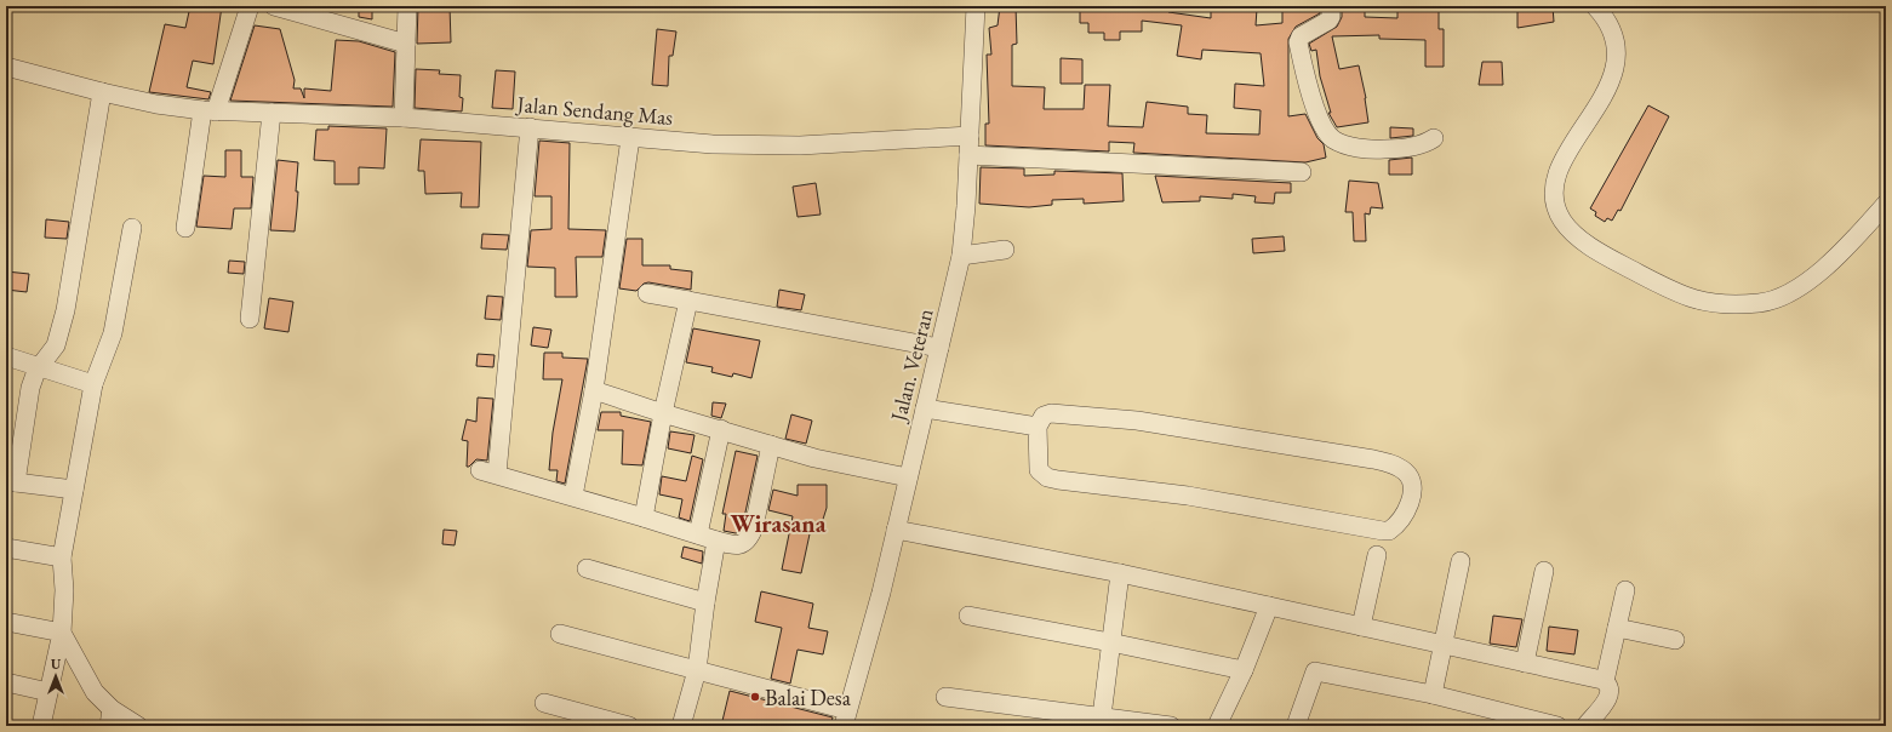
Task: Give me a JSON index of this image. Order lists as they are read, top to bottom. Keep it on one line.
{"streets":{"street":["Jalan Sendang Mas","Jalan. Veteran"]},"crossings":[["Jalan Sendang Mas","Jalan. Veteran"]],"districts":["Wirasana"],"places":["Balai Desa"],"north":"top"}
